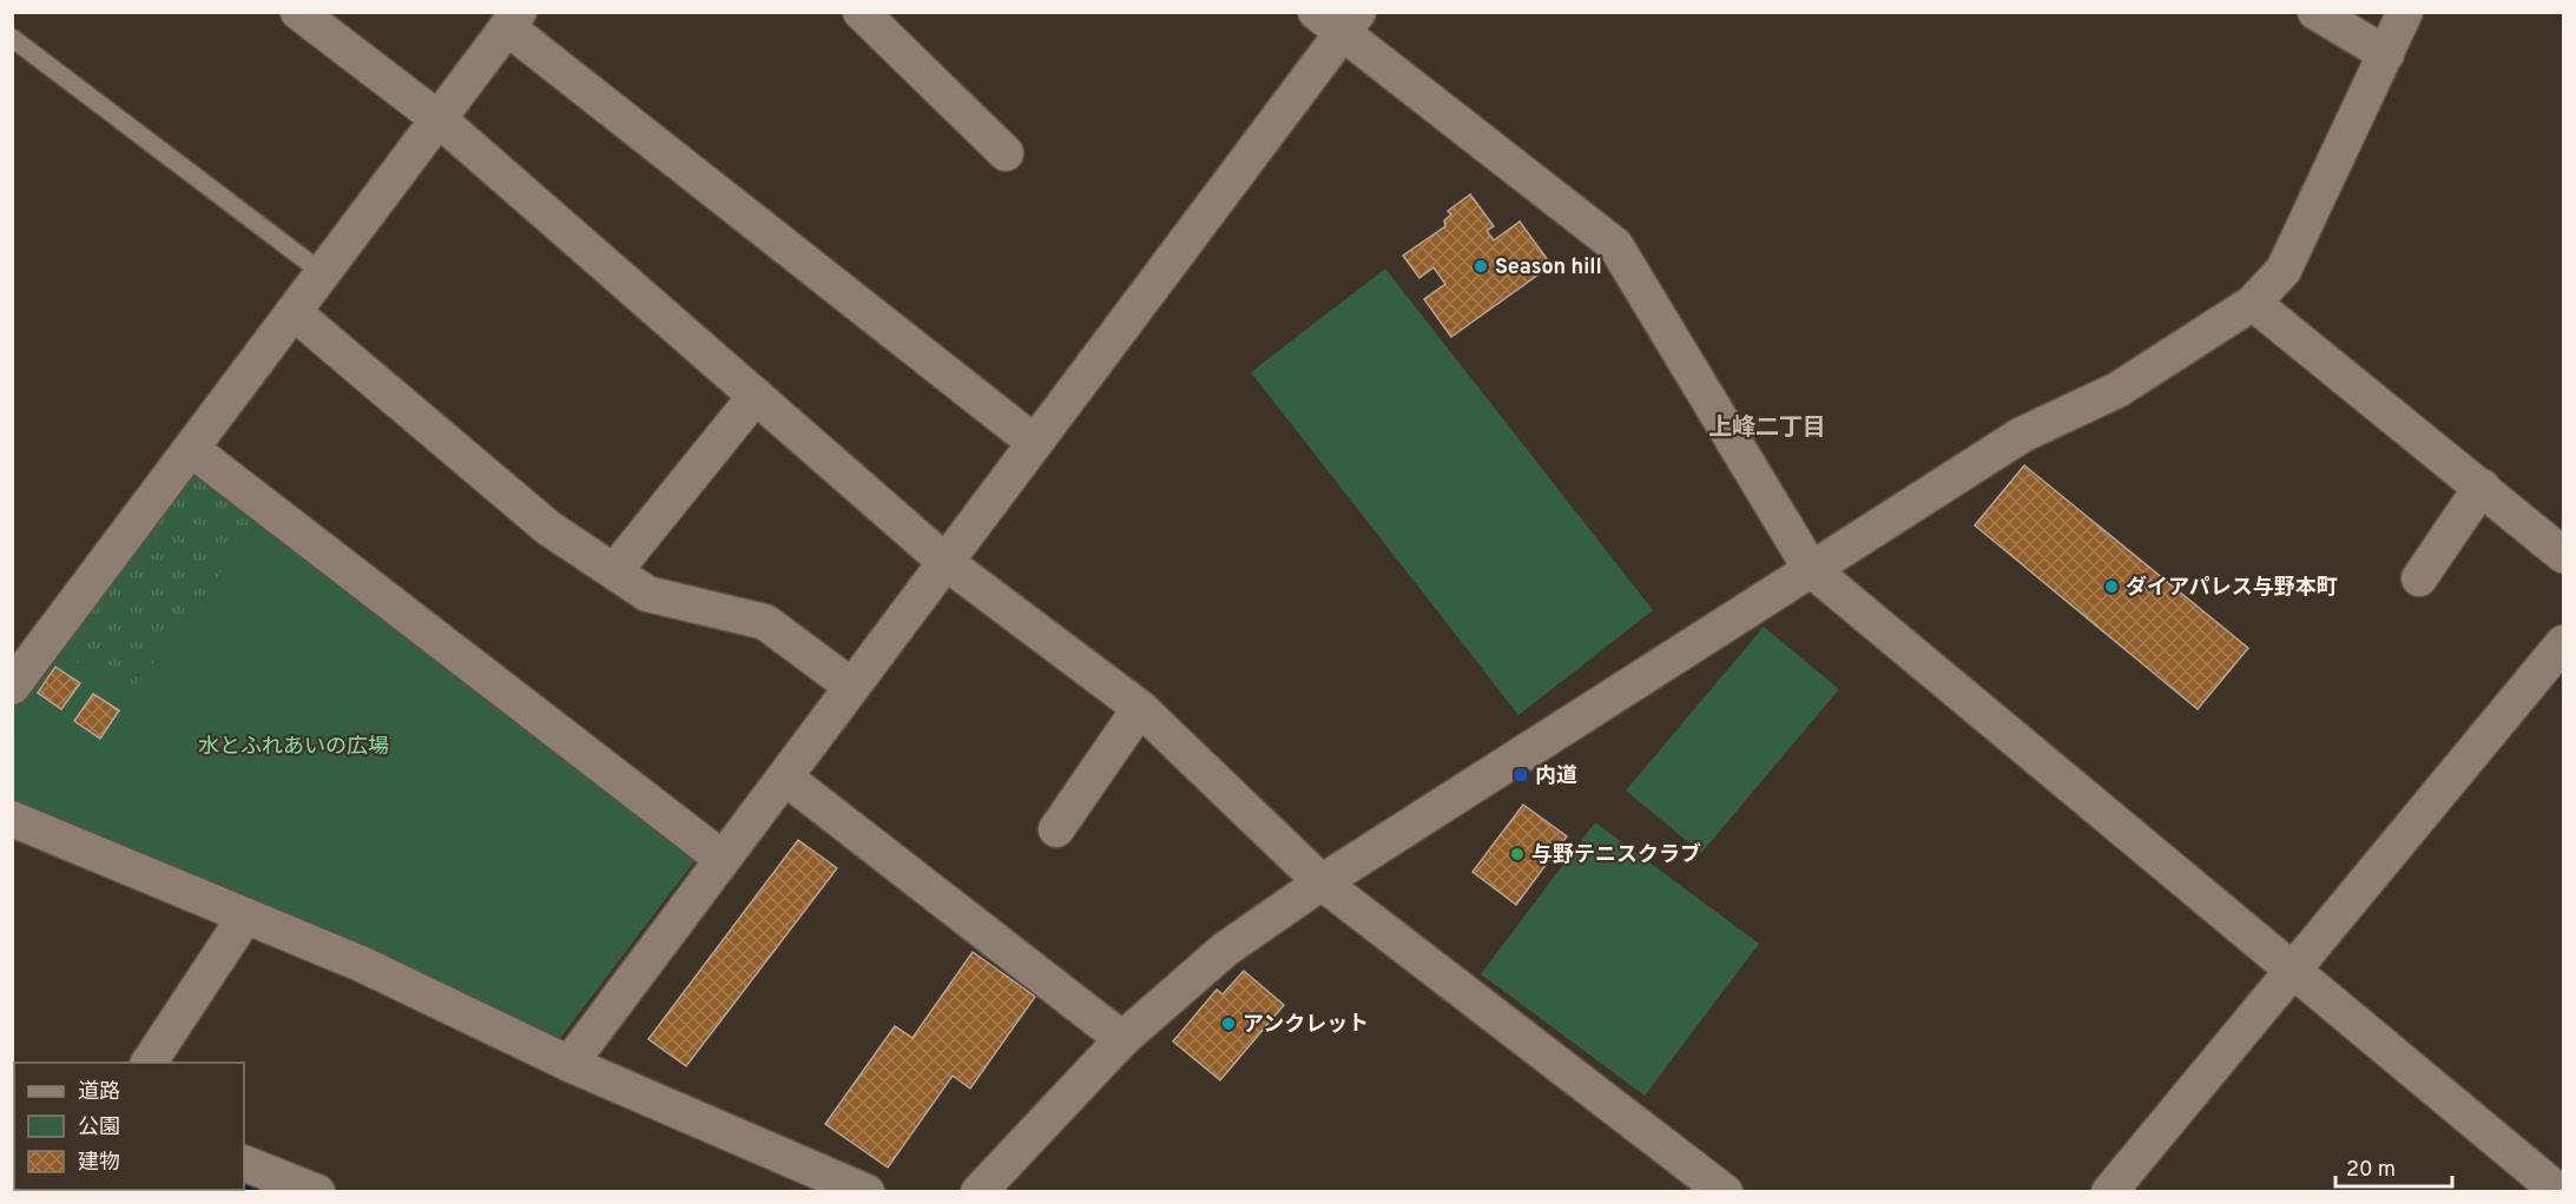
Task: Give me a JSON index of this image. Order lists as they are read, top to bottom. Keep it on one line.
{"districts":["上峰二丁目"],"parks":["水とふれあいの広場"],"places":{"other":["Season hill","ダイアパレス与野本町","与野テニスクラブ","アンクレット"],"transit":["内道"]},"legend":["道路","公園","建物"],"scale_bar":"20 m"}
